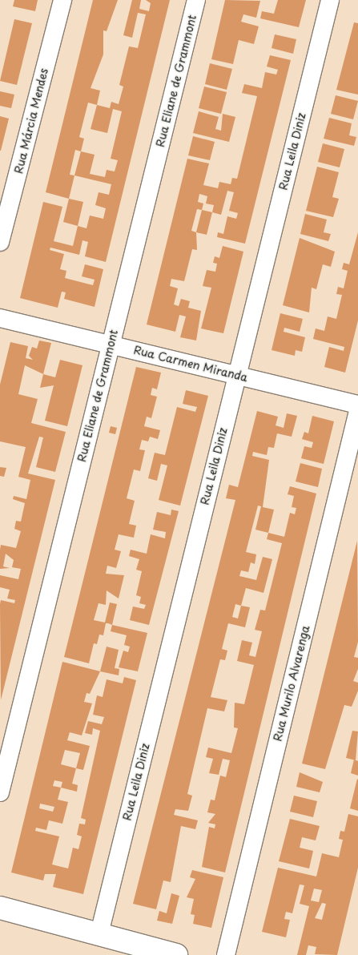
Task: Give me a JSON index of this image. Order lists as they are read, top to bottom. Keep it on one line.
{"streets":{"street":["Rua Eliane de Grammont","Rua Márcia Mendes","Rua Leila Diniz","Rua Carmen Miranda","Rua Murilo Alvarenga"]},"crossings":[["Rua Eliane de Grammont","Rua Carmen Miranda"],["Rua Leila Diniz","Rua Carmen Miranda"]]}
